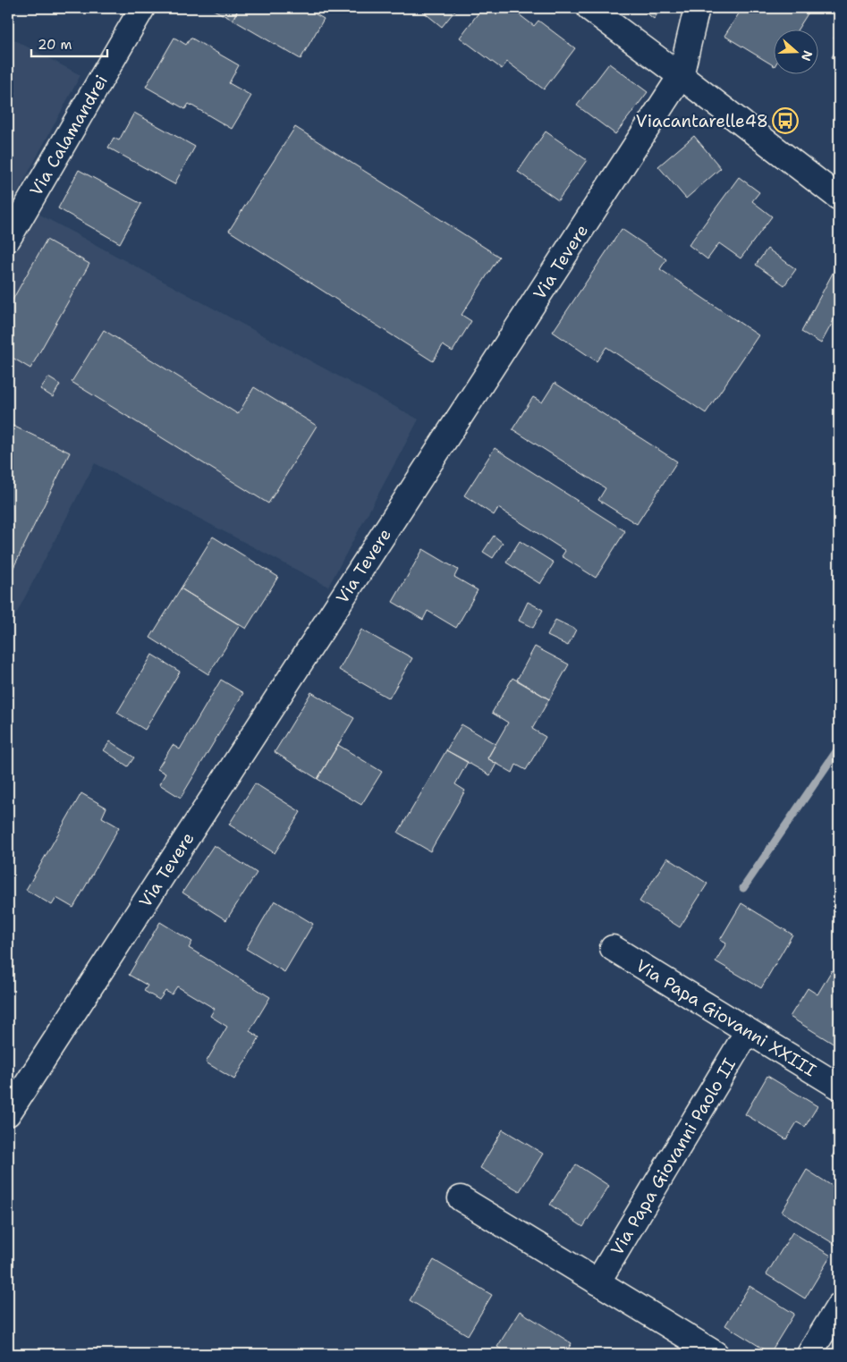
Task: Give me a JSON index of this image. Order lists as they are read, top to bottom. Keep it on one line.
{"streets":{"street":["Via Calamandrei","Via Tevere","Via Papa Giovanni XXIII","Via Papa Giovanni Paolo II"]},"crossings":[["Via Papa Giovanni XXIII","Via Papa Giovanni Paolo II"]],"places":{"bus stop":["Viacantarelle48"]},"scale_bar":"20 m","north":"right"}
